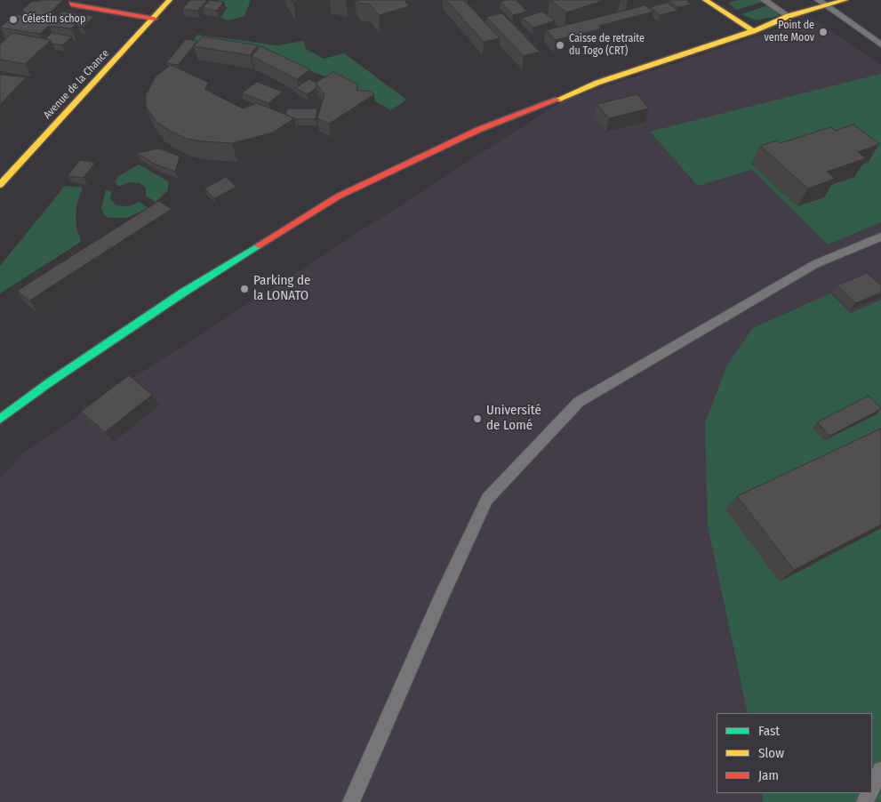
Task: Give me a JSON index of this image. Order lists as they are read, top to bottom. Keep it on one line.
{"streets":{"street":["Avenue de la Chance"]},"places":["Célestin schop","Point de vente Moov","Caisse de retraite du Togo (CRT)","Parking de la LONATO","Université de Lomé"],"legend":["Fast","Slow","Jam"]}
